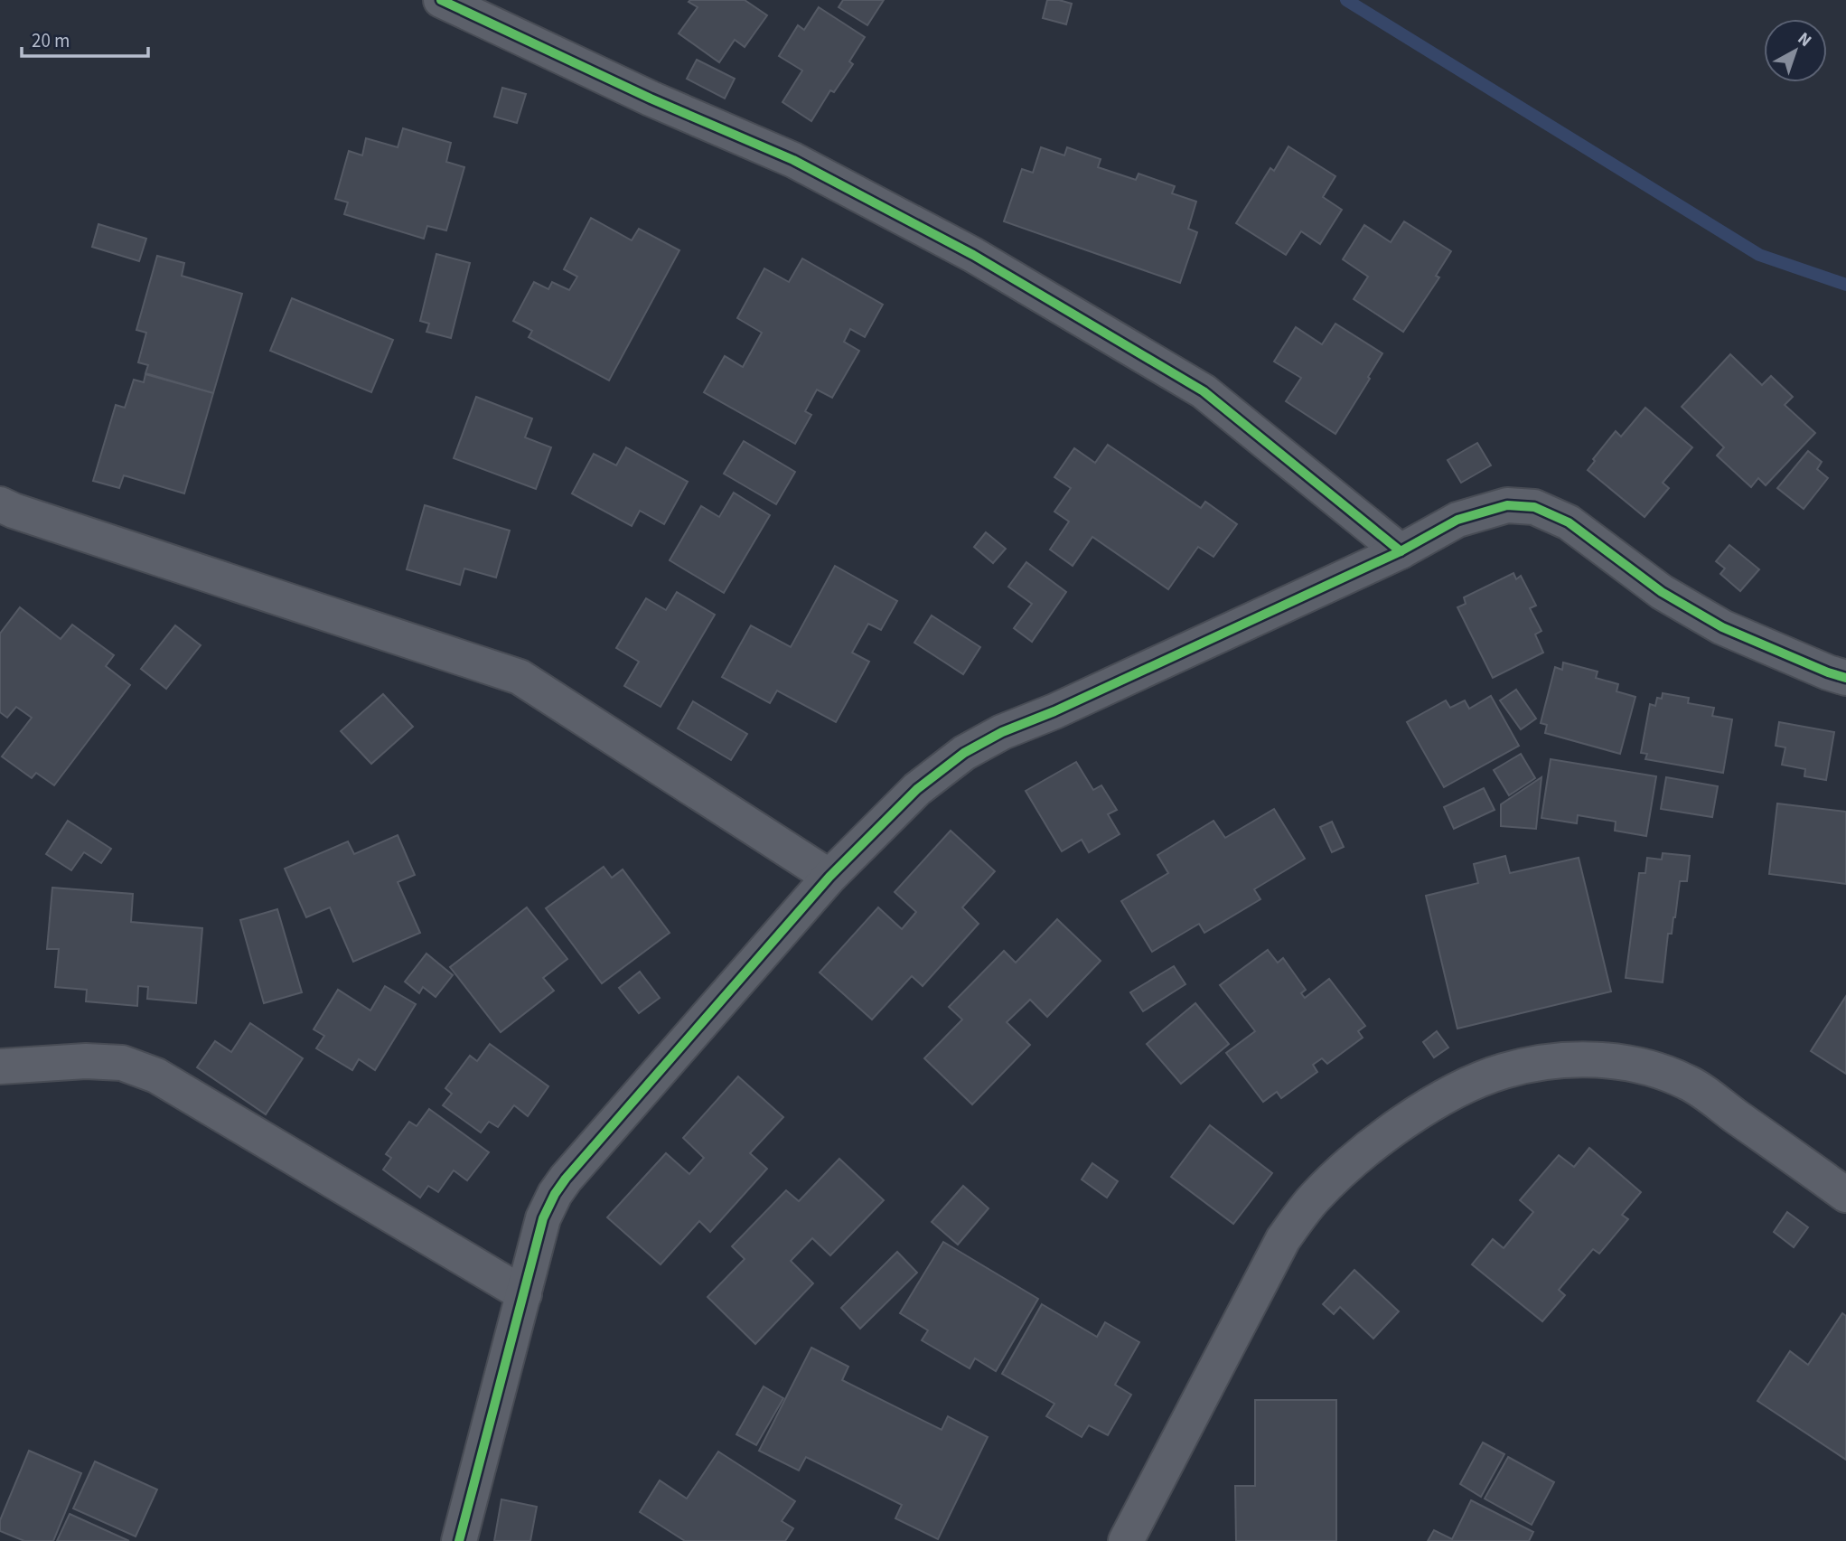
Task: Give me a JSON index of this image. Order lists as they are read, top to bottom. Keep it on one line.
{"scale_bar":"20 m","north":"top right"}
